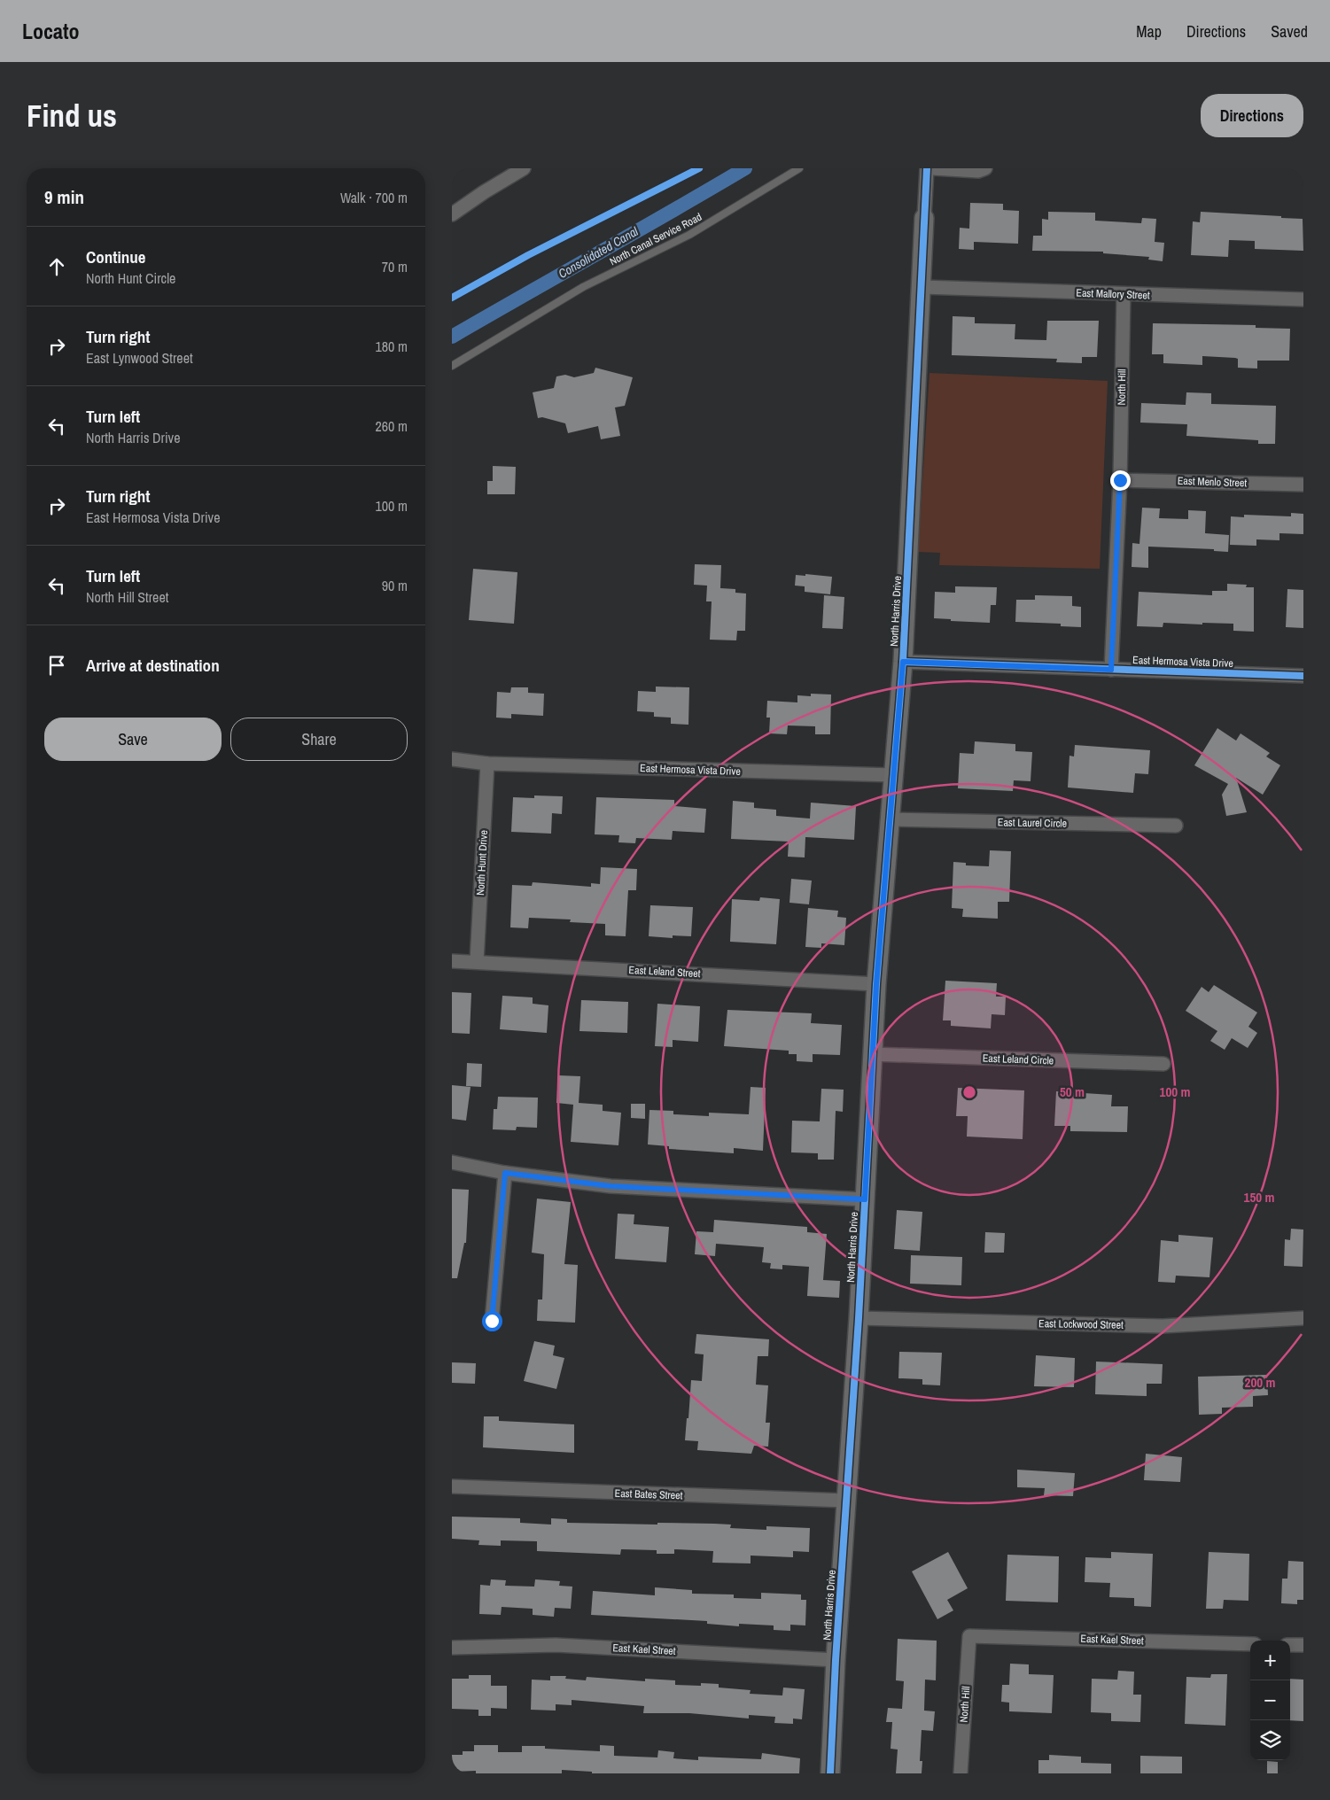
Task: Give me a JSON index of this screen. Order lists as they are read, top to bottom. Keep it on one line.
{"streets":{"street":["East Mallory Street","North Hill","East Menlo Street","North Harris Drive","East Hermosa Vista Drive","East Laurel Circle","North Hunt Drive","East Leland Street","East Leland Circle","East Lockwood Street","East Bates Street","East Kael Street"],"lane":["North Canal Service Road"]},"crossings":[["East Mallory Street","North Hill"],["East Mallory Street","North Harris Drive"],["North Hill","East Menlo Street"],["North Hill","East Hermosa Vista Drive"],["North Hill","East Kael Street"],["North Harris Drive","East Hermosa Vista Drive"],["North Harris Drive","East Laurel Circle"],["North Harris Drive","East Leland Street"],["North Harris Drive","East Leland Circle"],["North Harris Drive","East Lockwood Street"],["North Harris Drive","East Bates Street"],["North Harris Drive","East Kael Street"],["East Hermosa Vista Drive","North Hunt Drive"],["North Hunt Drive","East Leland Street"]],"water":["Consolidated Canal"],"page":{"header":"Locato","nav":["Map","Directions","Saved"],"buttons":["Directions",["Save","Share"]],"title":"Find us","heading":["9 min","Walk · 700 m"],"list":[["Continue","North Hunt Circle","70 m"],["Turn right","East Lynwood Street","180 m"],["Turn left","North Harris Drive","260 m"],["Turn right","East Hermosa Vista Drive","100 m"],["Turn left","North Hill Street","90 m"],"Arrive at destination"],"map_buttons":["+","−"]},"rings":["50 m","100 m","150 m","200 m"]}
